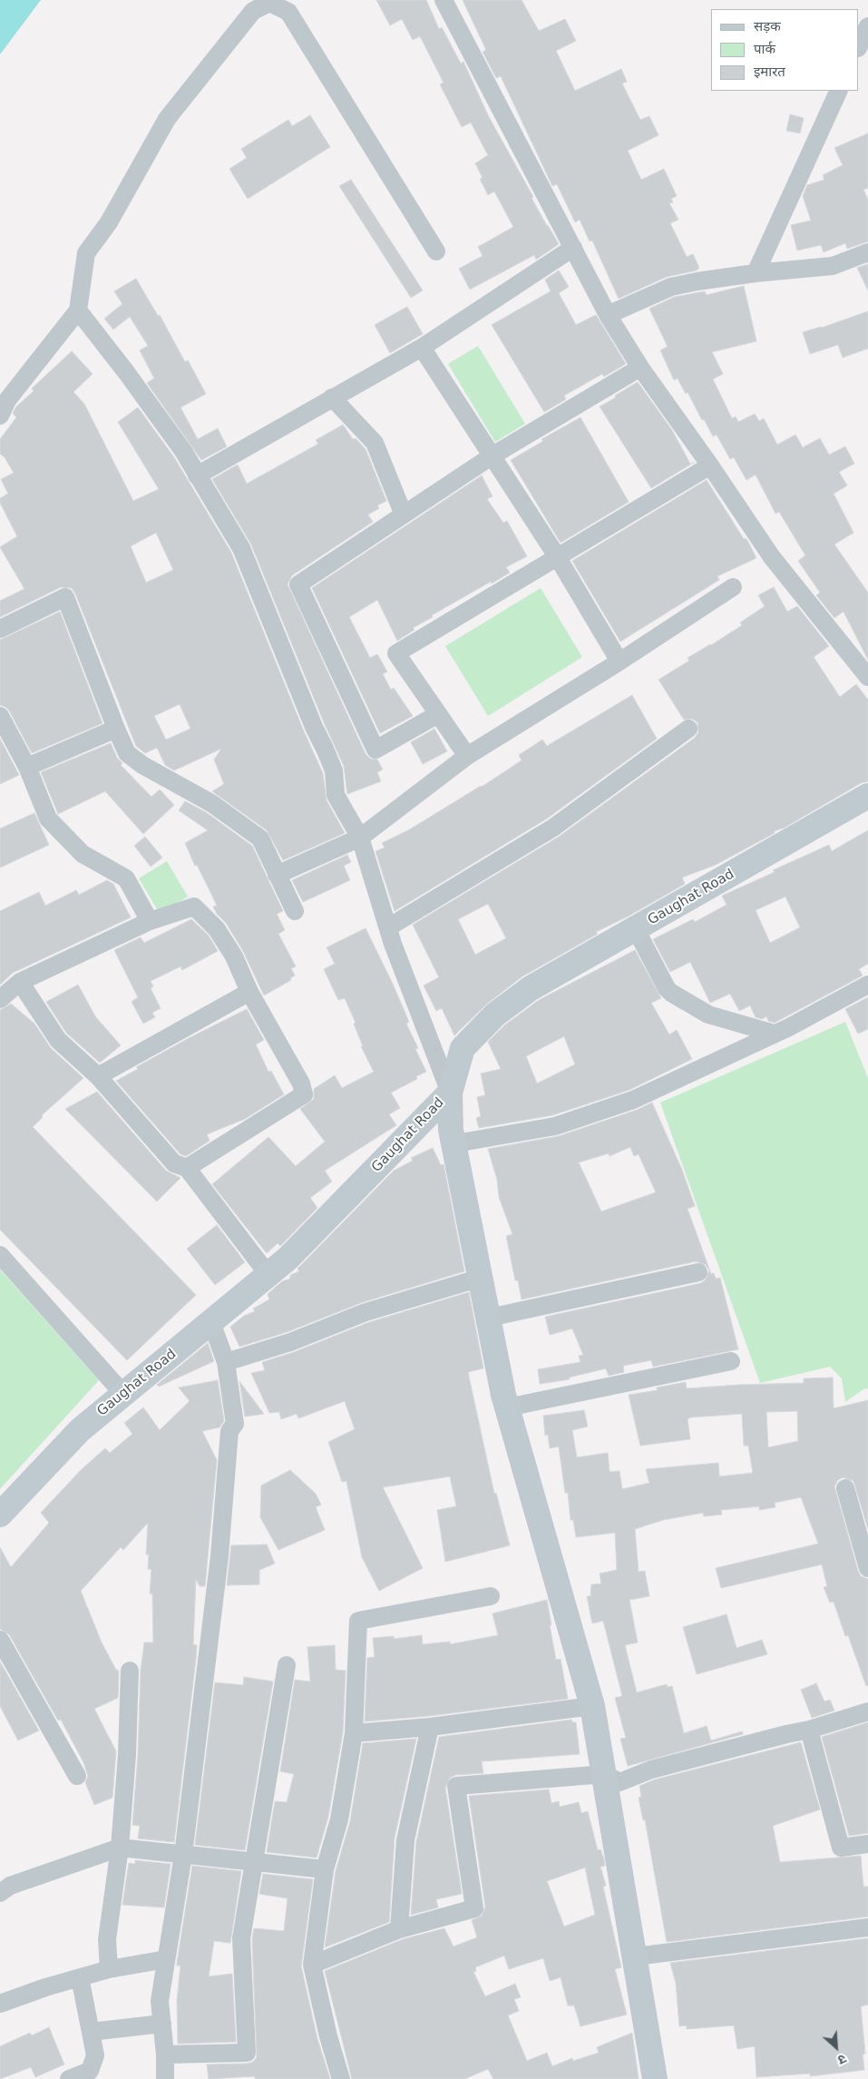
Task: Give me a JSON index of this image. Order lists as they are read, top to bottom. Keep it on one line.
{"streets":{"main road":["Gaughat Road"]},"legend":["सड़क","पार्क","इमारत"],"north":"bottom right"}
